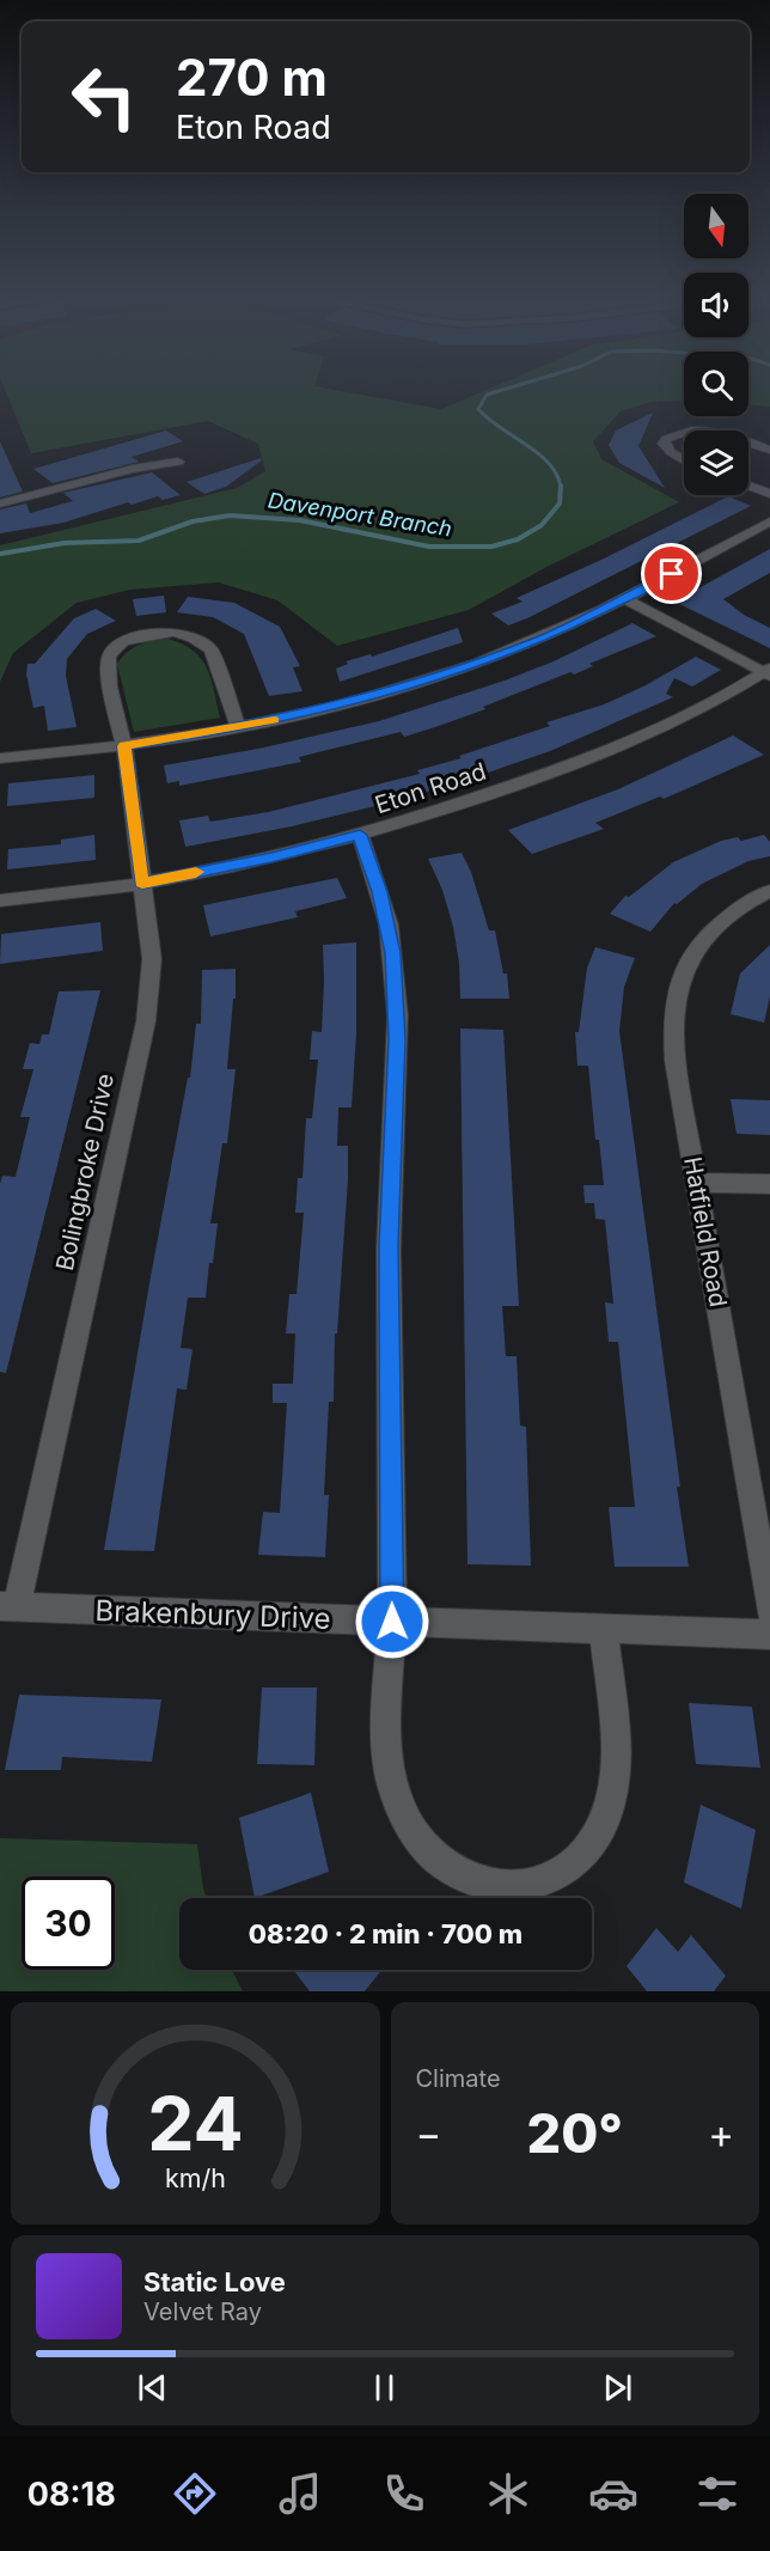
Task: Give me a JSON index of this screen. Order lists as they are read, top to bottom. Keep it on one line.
{"streets":{"street":["Eton Road","Bolingbroke Drive","Hatfield Road","Brakenbury Drive"]},"crossings":[["Eton Road","Bolingbroke Drive"],["Bolingbroke Drive","Brakenbury Drive"]],"water":["Davenport Branch"],"north":"bottom","page":{"turn":["270 m","Eton Road"],"limit":"30","trip":"08:20 · 2 min · 700 m","tile":"Climate","heat":["−","20°","+"],"song":["Static Love","Velvet Ray"],"tabs":"08:18","gauge":["24","km/h"]}}
